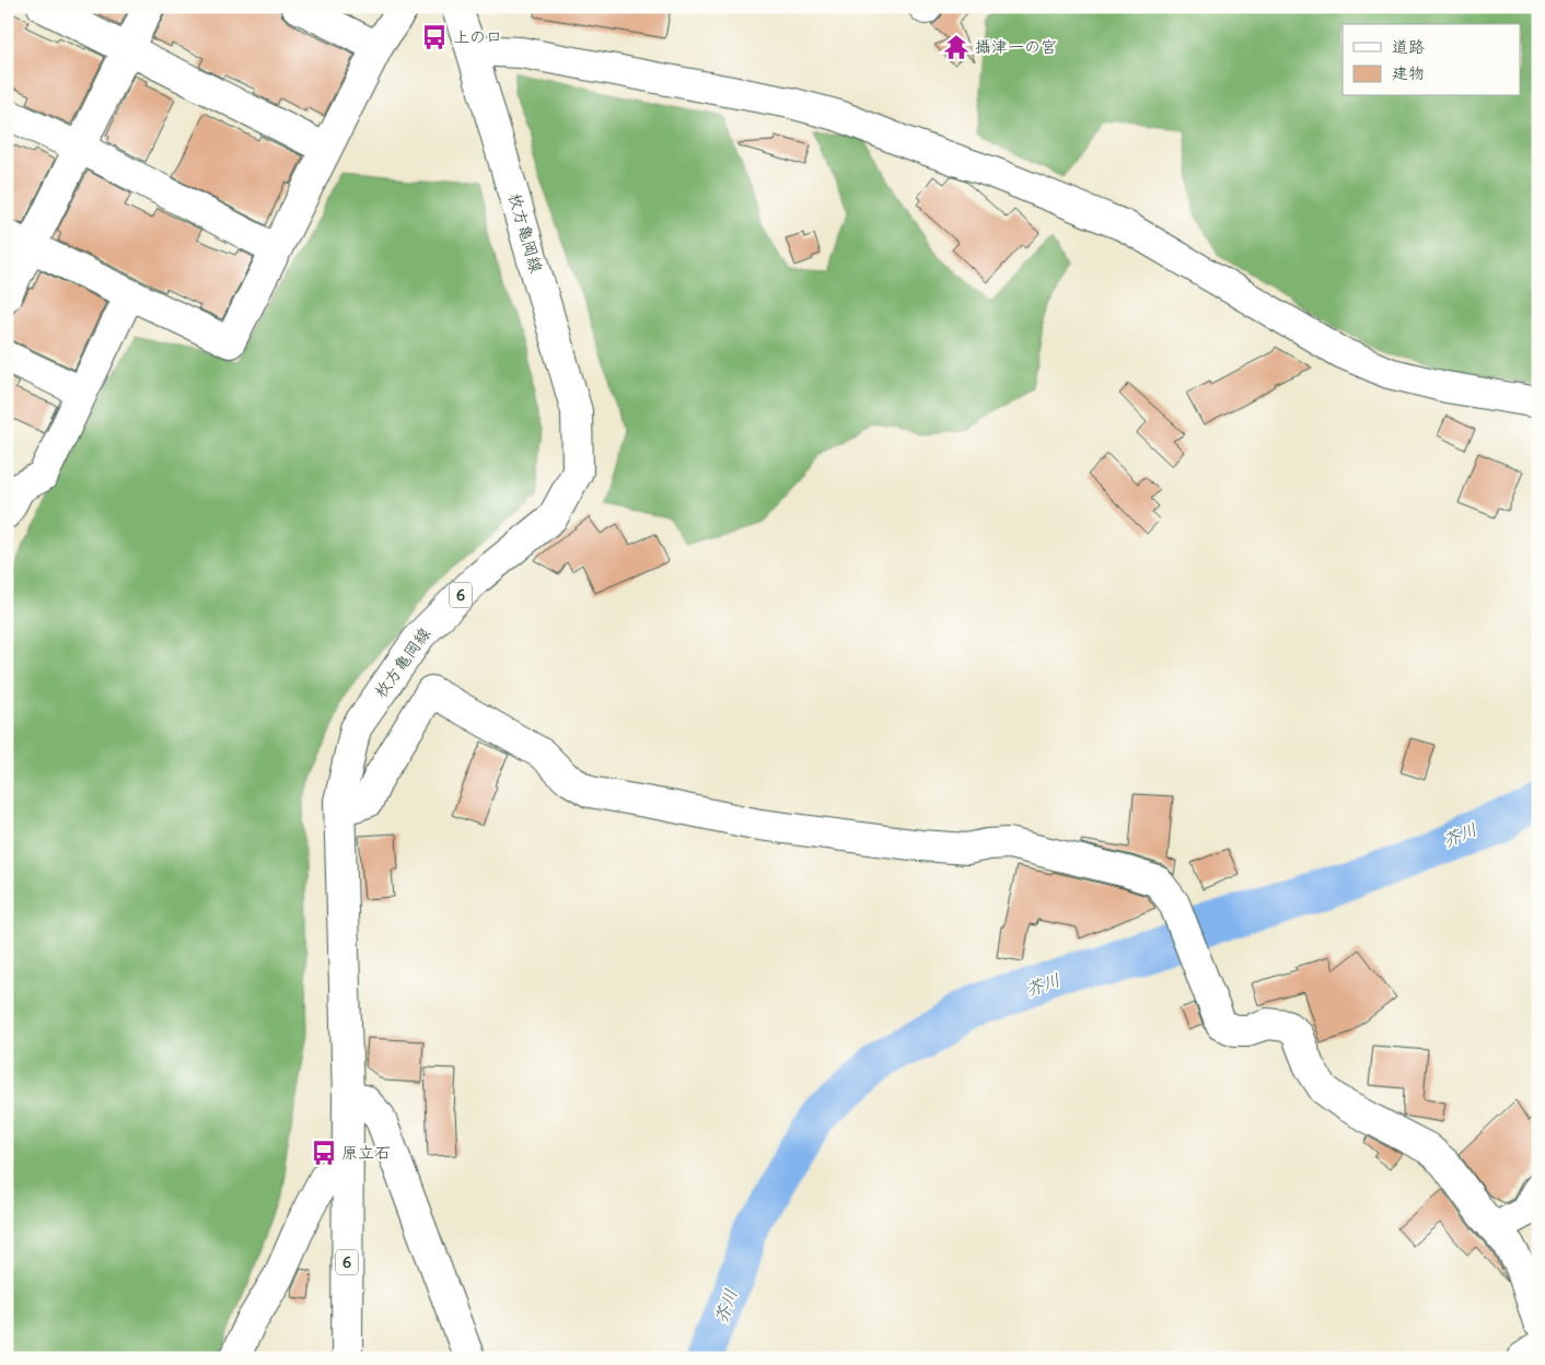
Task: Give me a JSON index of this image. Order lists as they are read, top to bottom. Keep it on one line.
{"streets":{"street":["枚方亀岡線","6"]},"water":["芥川"],"places":{"bus stop":["上の口","原立石"],"temple":["攝津一の宮"]},"legend":["道路","建物"]}
